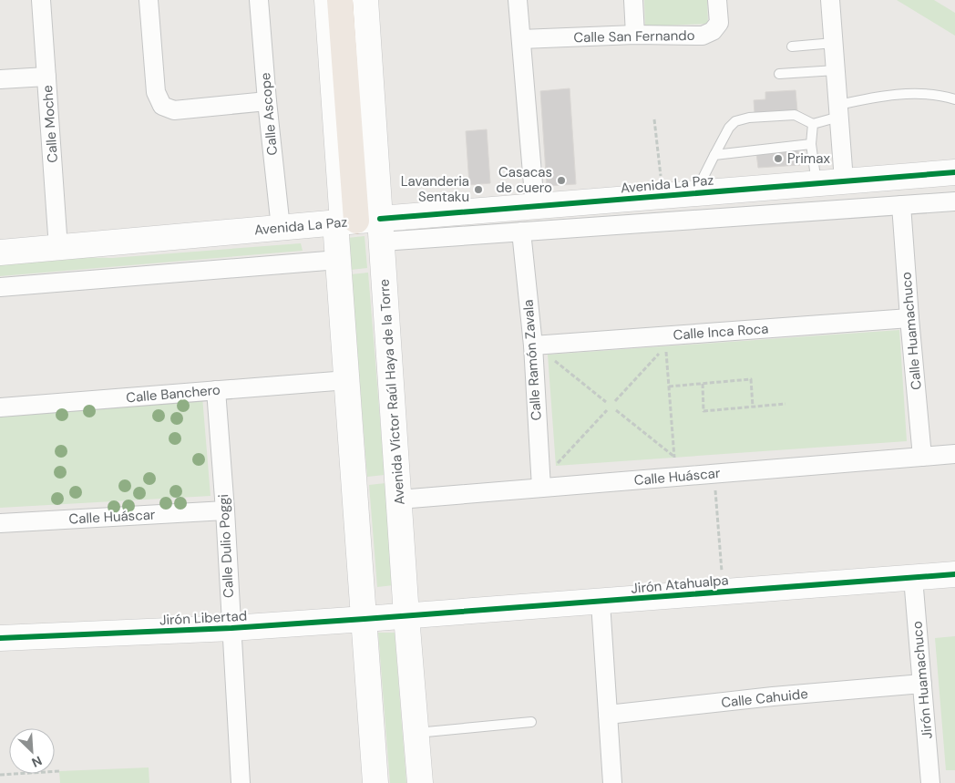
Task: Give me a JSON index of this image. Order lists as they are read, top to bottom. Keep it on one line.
{"streets":{"main road":["Avenida La Paz","Avenida Víctor Raúl Haya de la Torre","Jirón Atahualpa","Jirón Libertad"],"street":["Calle San Fernando","Calle Ascope","Calle Moche","Calle Huamachuco","Calle Inca Roca","Calle Ramón Zavala","Calle Banchero","Calle Huáscar","Calle Dulio Poggi","Jirón Huamachuco","Calle Cahuide"]},"crossings":[["Calle Ascope","Avenida La Paz"],["Calle Moche","Avenida La Paz"],["Avenida La Paz","Calle Huamachuco"],["Avenida La Paz","Calle Ramón Zavala"],["Avenida La Paz","Avenida Víctor Raúl Haya de la Torre"],["Calle Huamachuco","Calle Inca Roca"],["Calle Huamachuco","Calle Huáscar"],["Calle Inca Roca","Calle Ramón Zavala"],["Calle Ramón Zavala","Calle Huáscar"],["Avenida Víctor Raúl Haya de la Torre","Calle Banchero"],["Avenida Víctor Raúl Haya de la Torre","Calle Huáscar"],["Avenida Víctor Raúl Haya de la Torre","Jirón Atahualpa"],["Avenida Víctor Raúl Haya de la Torre","Jirón Libertad"],["Calle Banchero","Calle Dulio Poggi"],["Calle Huáscar","Calle Dulio Poggi"],["Calle Dulio Poggi","Jirón Libertad"],["Jirón Atahualpa","Jirón Libertad"],["Jirón Atahualpa","Jirón Huamachuco"],["Jirón Huamachuco","Calle Cahuide"]],"places":["Primax","Casacas de cuero","Lavanderia Sentaku"],"north":"bottom right"}
